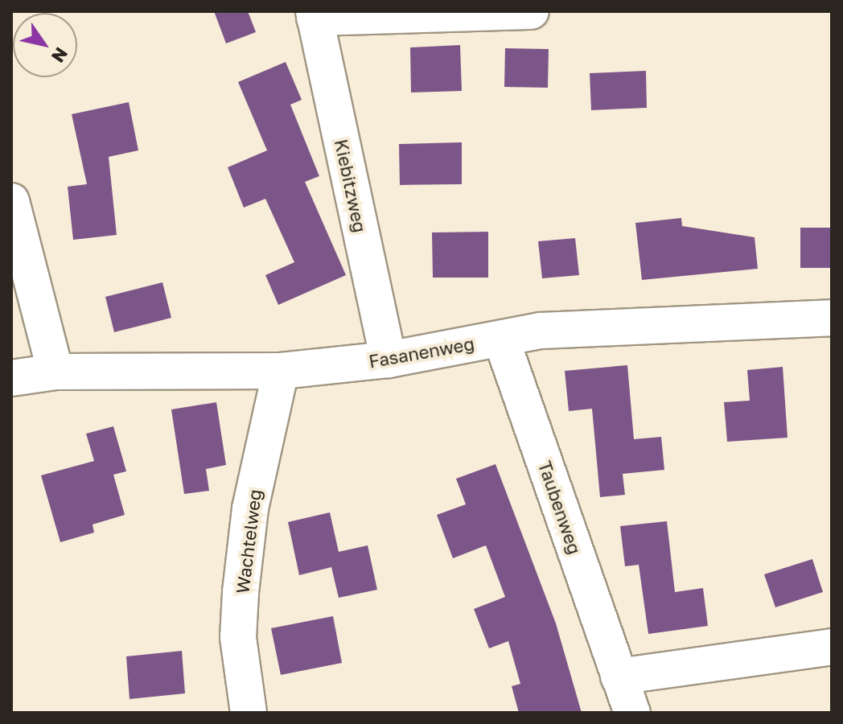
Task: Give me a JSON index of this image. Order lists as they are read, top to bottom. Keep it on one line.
{"streets":{"street":["Kiebitzweg","Fasanenweg","Taubenweg","Wachtelweg"]},"crossings":[["Kiebitzweg","Fasanenweg"],["Fasanenweg","Taubenweg"],["Fasanenweg","Wachtelweg"]],"north":"bottom right"}
